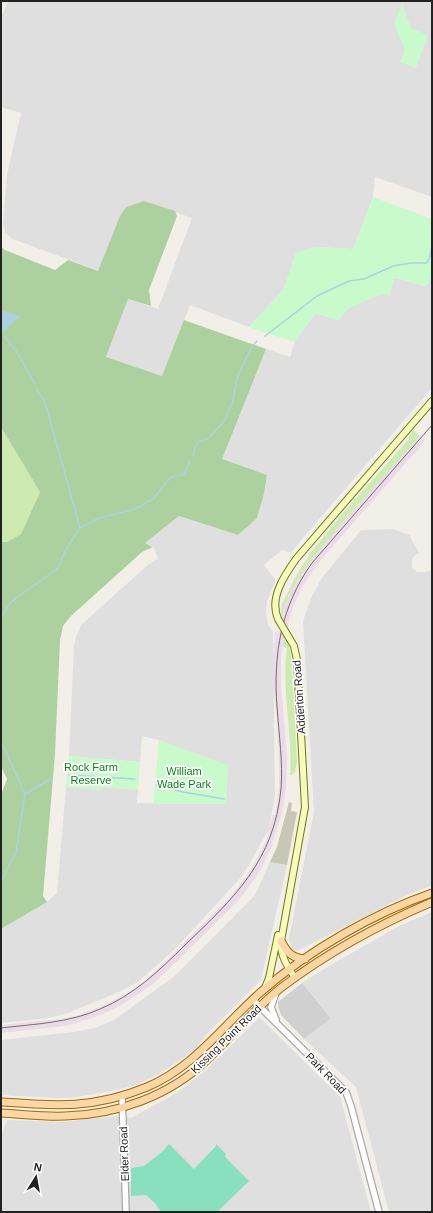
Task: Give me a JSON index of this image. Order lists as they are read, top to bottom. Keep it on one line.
{"streets":{"main road":["Adderton Road","Kissing Point Road"],"street":["Park Road","Elder Road"]},"crossings":[["Adderton Road","Kissing Point Road"],["Kissing Point Road","Park Road"],["Kissing Point Road","Elder Road"]],"parks":["Rock Farm Reserve","William Wade Park"],"north":"top"}
